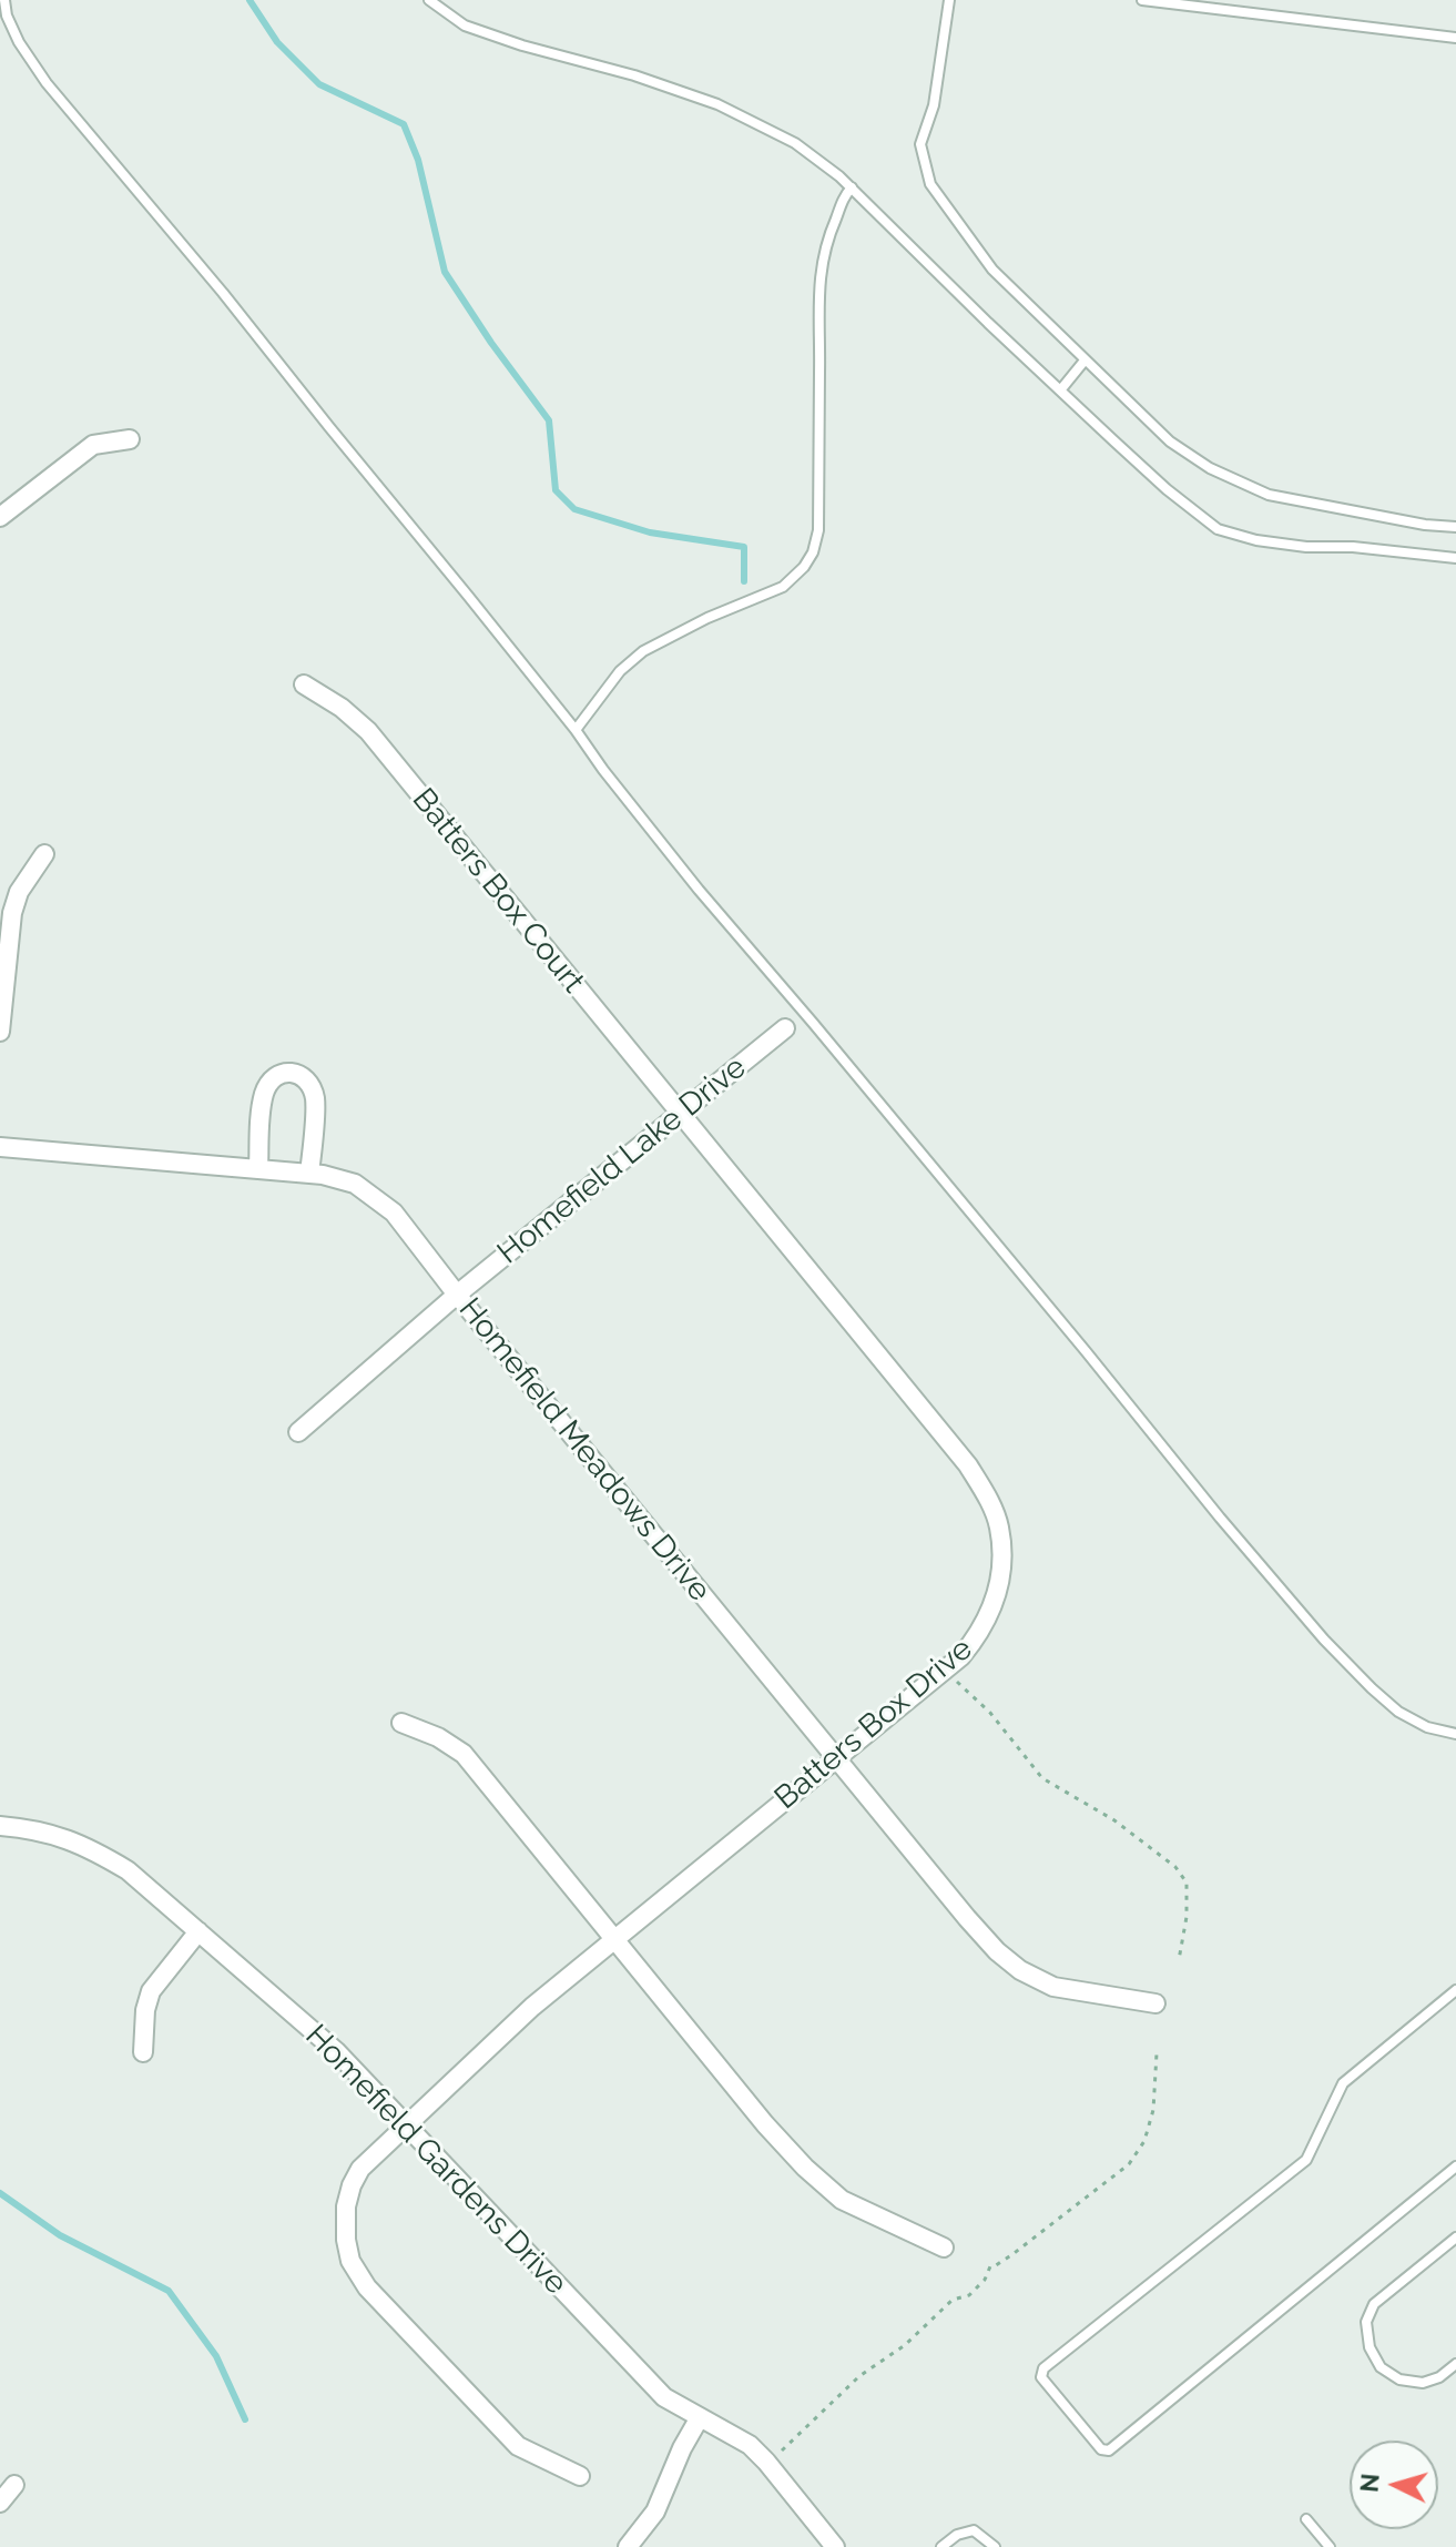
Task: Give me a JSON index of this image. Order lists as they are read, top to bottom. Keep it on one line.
{"streets":{"street":["Batters Box Court","Homefield Lake Drive","Homefield Meadows Drive","Batters Box Drive","Homefield Gardens Drive"]},"crossings":[["Batters Box Court","Homefield Lake Drive"],["Batters Box Court","Batters Box Drive"],["Homefield Lake Drive","Homefield Meadows Drive"],["Homefield Lake Drive","Batters Box Drive"],["Homefield Meadows Drive","Batters Box Drive"],["Batters Box Drive","Homefield Gardens Drive"]],"north":"left"}
